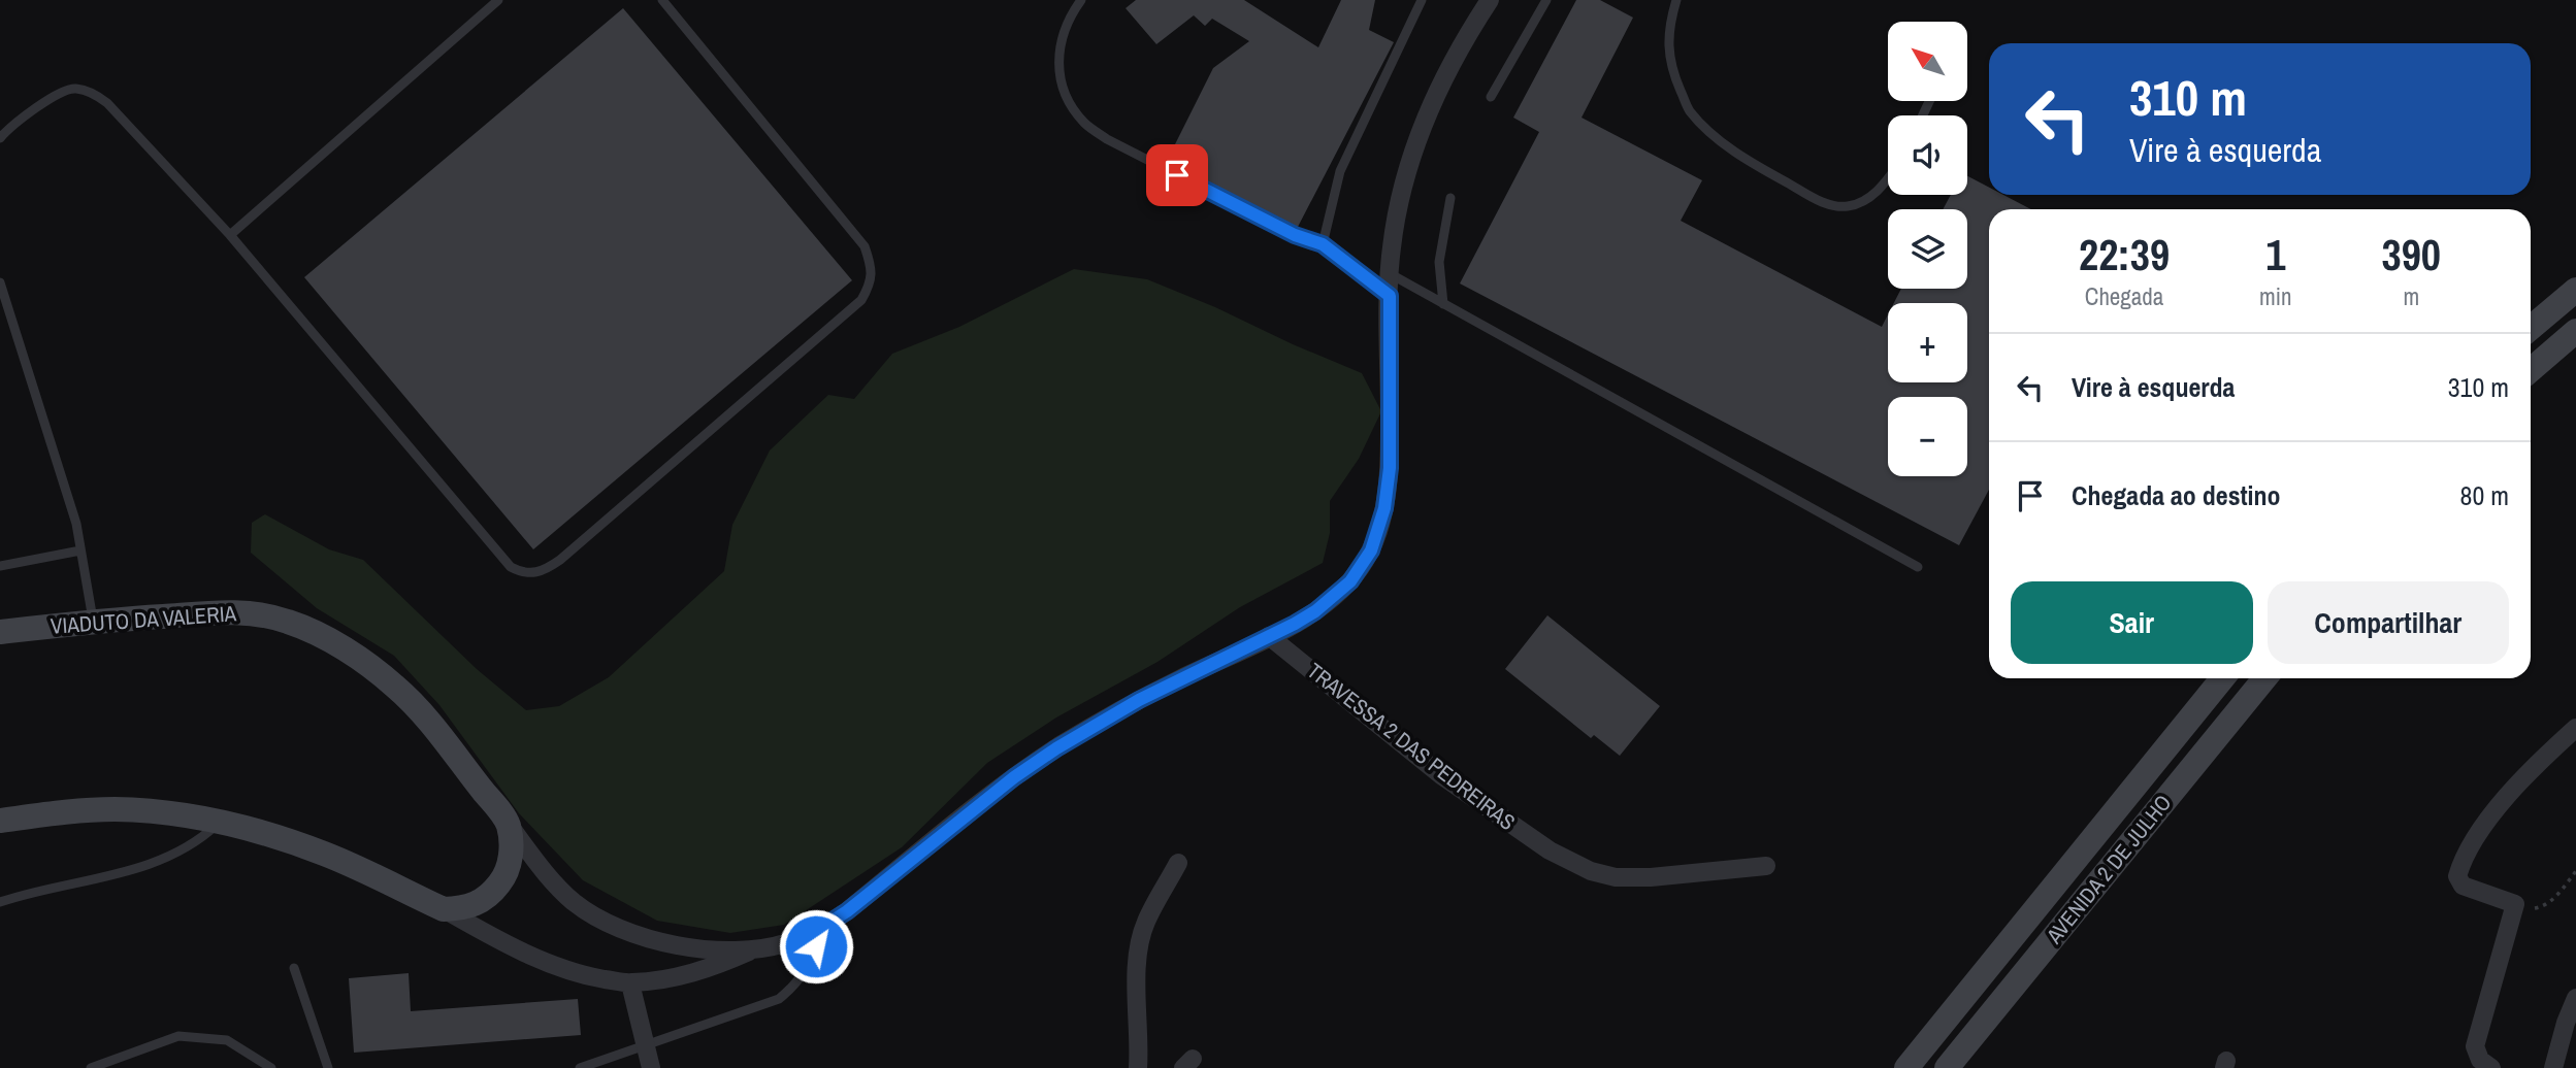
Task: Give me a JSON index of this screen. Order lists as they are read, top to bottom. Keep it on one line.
{"streets":{"main road":["VIADUTO DA VALERIA","AVENIDA 2 DE JULHO"],"street":["TRAVESSA 2 DAS PEDREIRAS"]},"north":"top left","page":{"map_buttons":["+","−"],"turn":["310 m","Vire à esquerda"],"eta":["22:39","Chegada","1","min","390","m"],"list":[{"name":"Vire à esquerda","value":"310 m"},{"name":"Chegada ao destino","value":"80 m"}],"buttons":["Sair","Compartilhar"]}}
